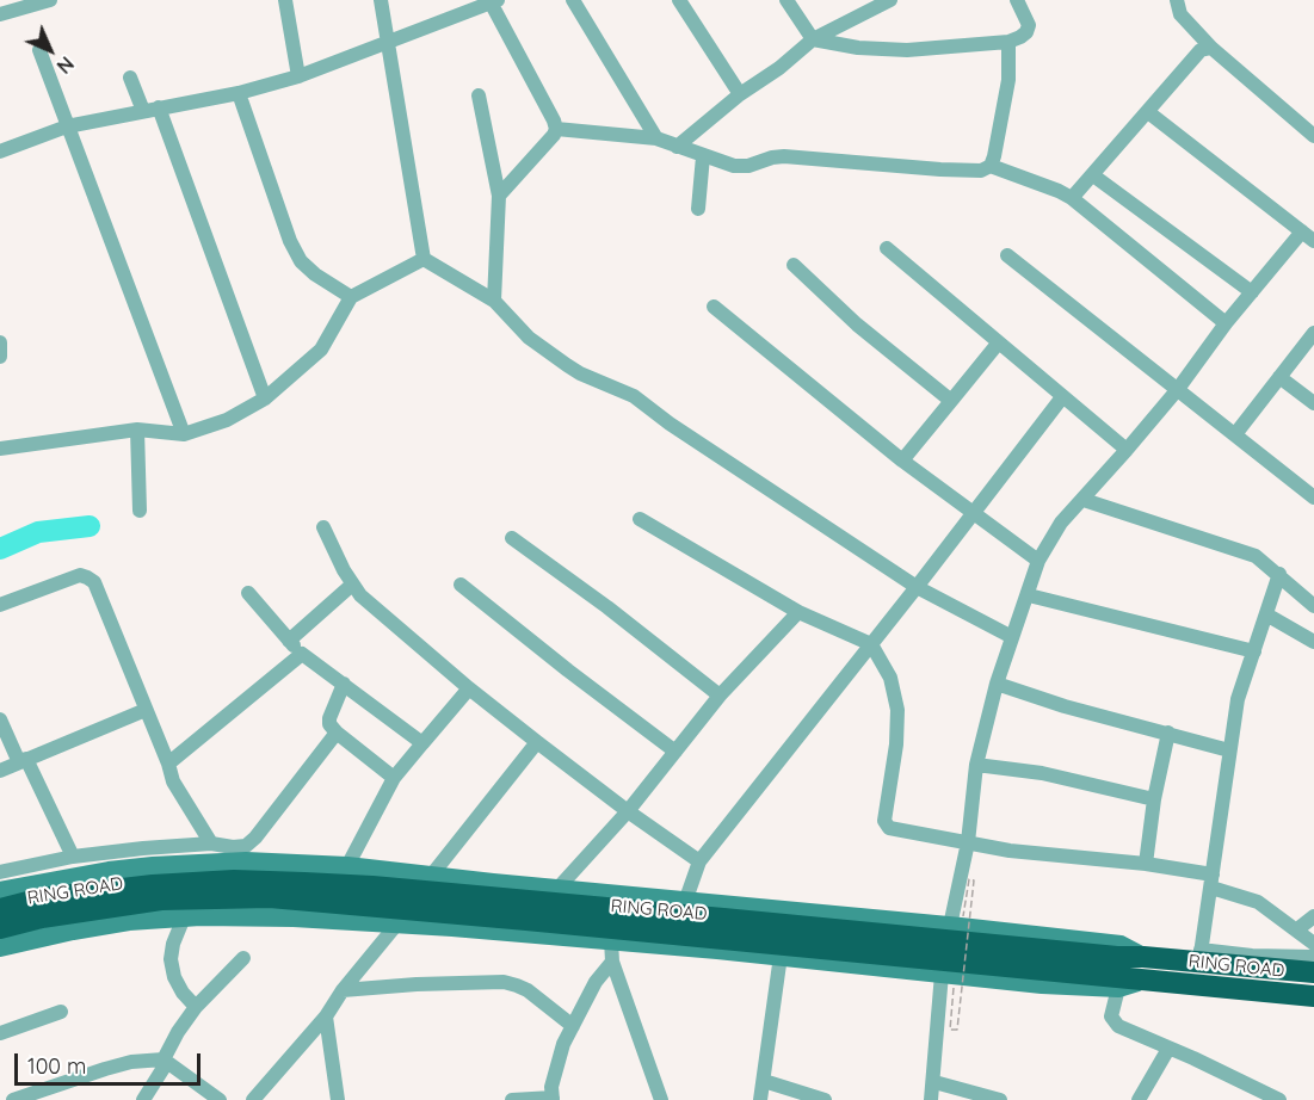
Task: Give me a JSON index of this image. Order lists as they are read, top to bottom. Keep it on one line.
{"streets":{"highway":["RING ROAD"]},"scale_bar":"100 m","north":"bottom right"}
